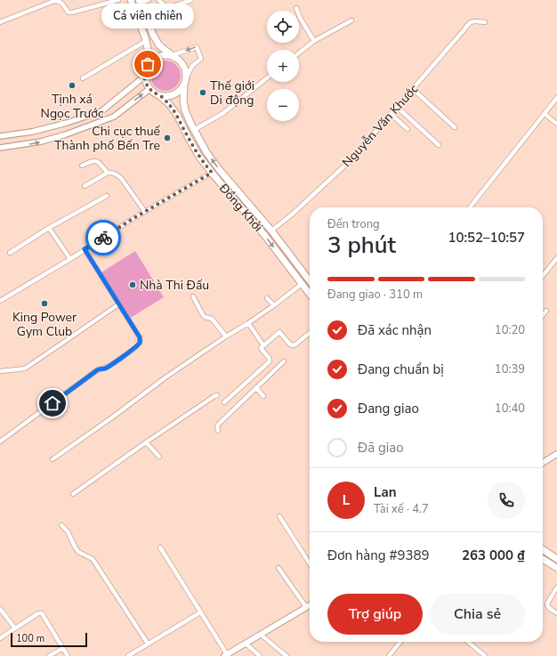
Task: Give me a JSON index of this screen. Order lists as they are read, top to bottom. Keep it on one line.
{"streets":{"main road":["Đồng Khởi"],"street":["Nguyễn Văn Khước"]},"crossings":[["Nguyễn Văn Khước","Đồng Khởi"]],"places":["Cá viên chiên","Tịnh xá Ngọc Trước","Thế giới Di động","Chi cục thuế Thành phố Bến Tre","Nhà Thi Đấu","King Power Gym Club"],"scale_bar":"100 m","page":{"bubble":"Cá viên chiên","map_buttons":["+","−"],"heading":["3 phút","Đến trong","10:52–10:57"],"panel":["Lan","Tài xế · 4.7","Đơn hàng #9389","263 000 ₫"],"bar":"Đang giao · 310 m","list":[["Đã xác nhận","10:20"],["Đang chuẩn bị","10:39"],["Đang giao","10:40"],"Đã giao"],"round":"L","buttons":["Trợ giúp","Chia sẻ"],"scale":"100 m"}}
